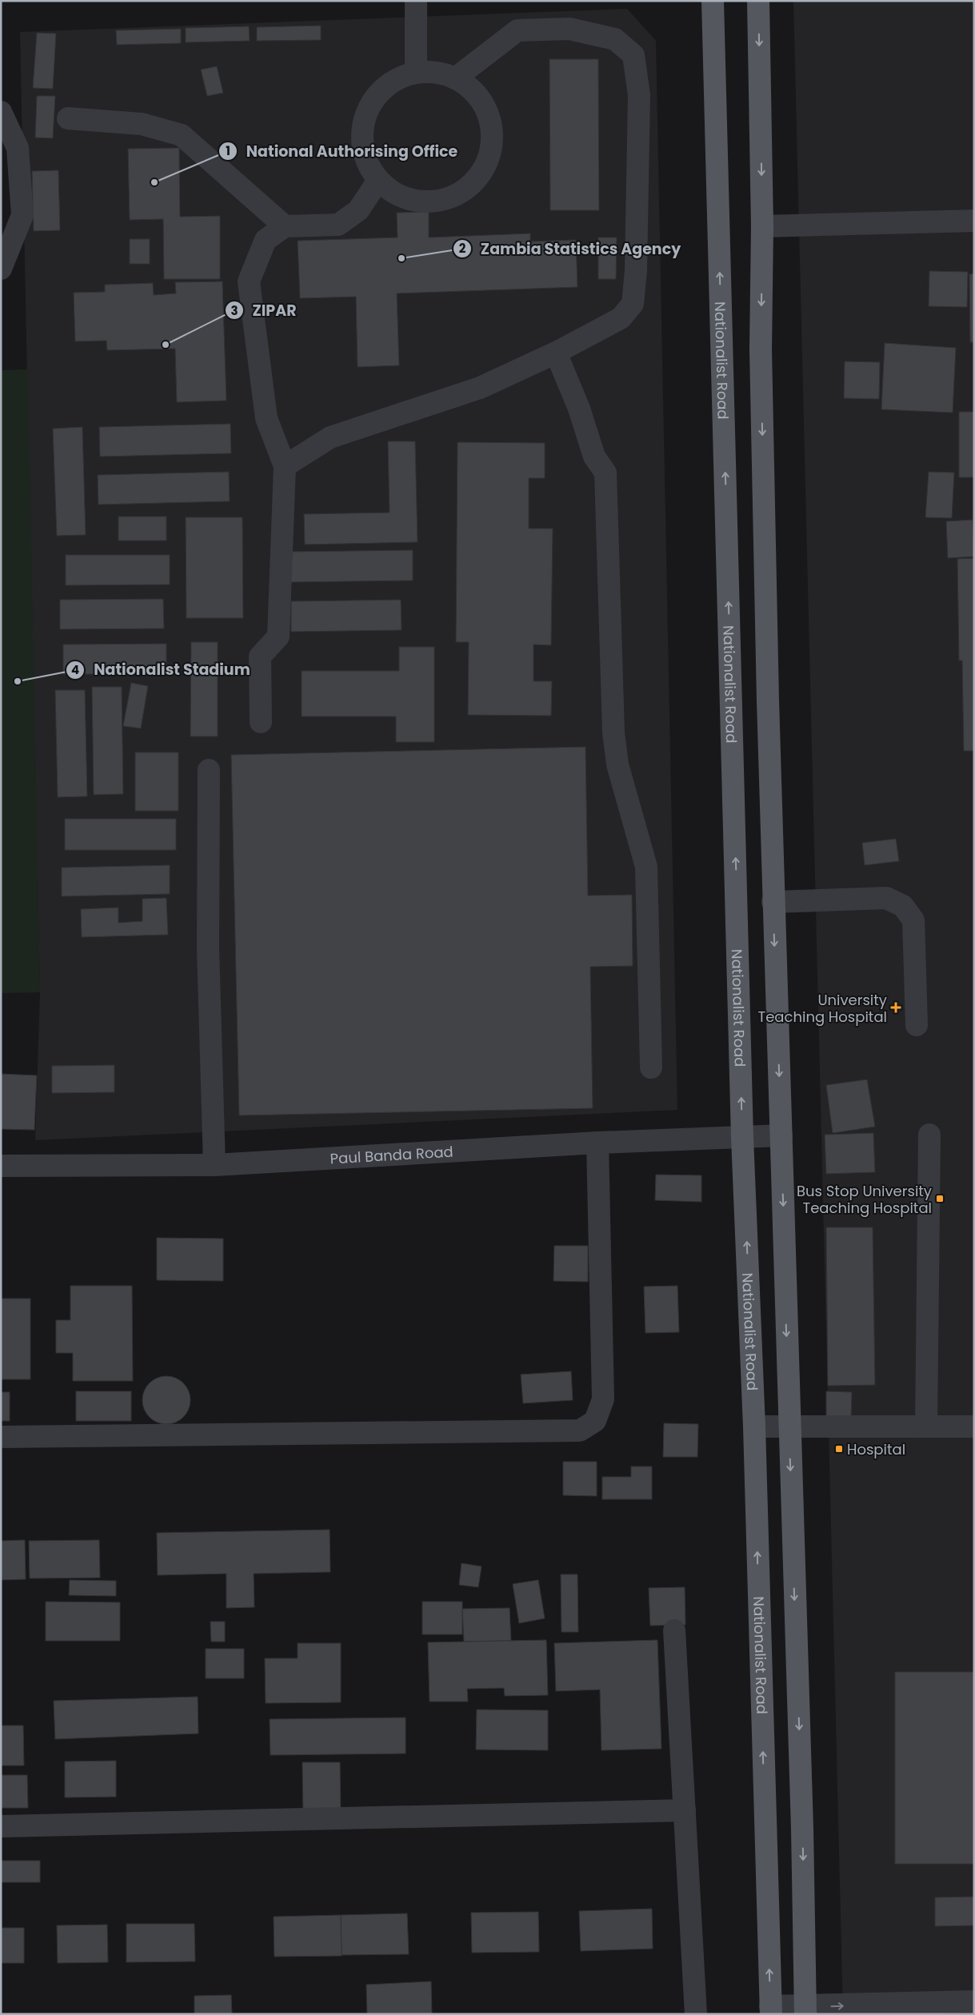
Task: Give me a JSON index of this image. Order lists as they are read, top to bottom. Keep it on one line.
{"streets":{"main road":["Nationalist Road"],"street":["Paul Banda Road"]},"crossings":[["Nationalist Road","Paul Banda Road"]],"places":{"other":["National Authorising Office","Zambia Statistics Agency","ZIPAR","Nationalist Stadium"],"health":["University Teaching Hospital"],"transit":["Bus Stop University Teaching Hospital","Hospital"]}}
